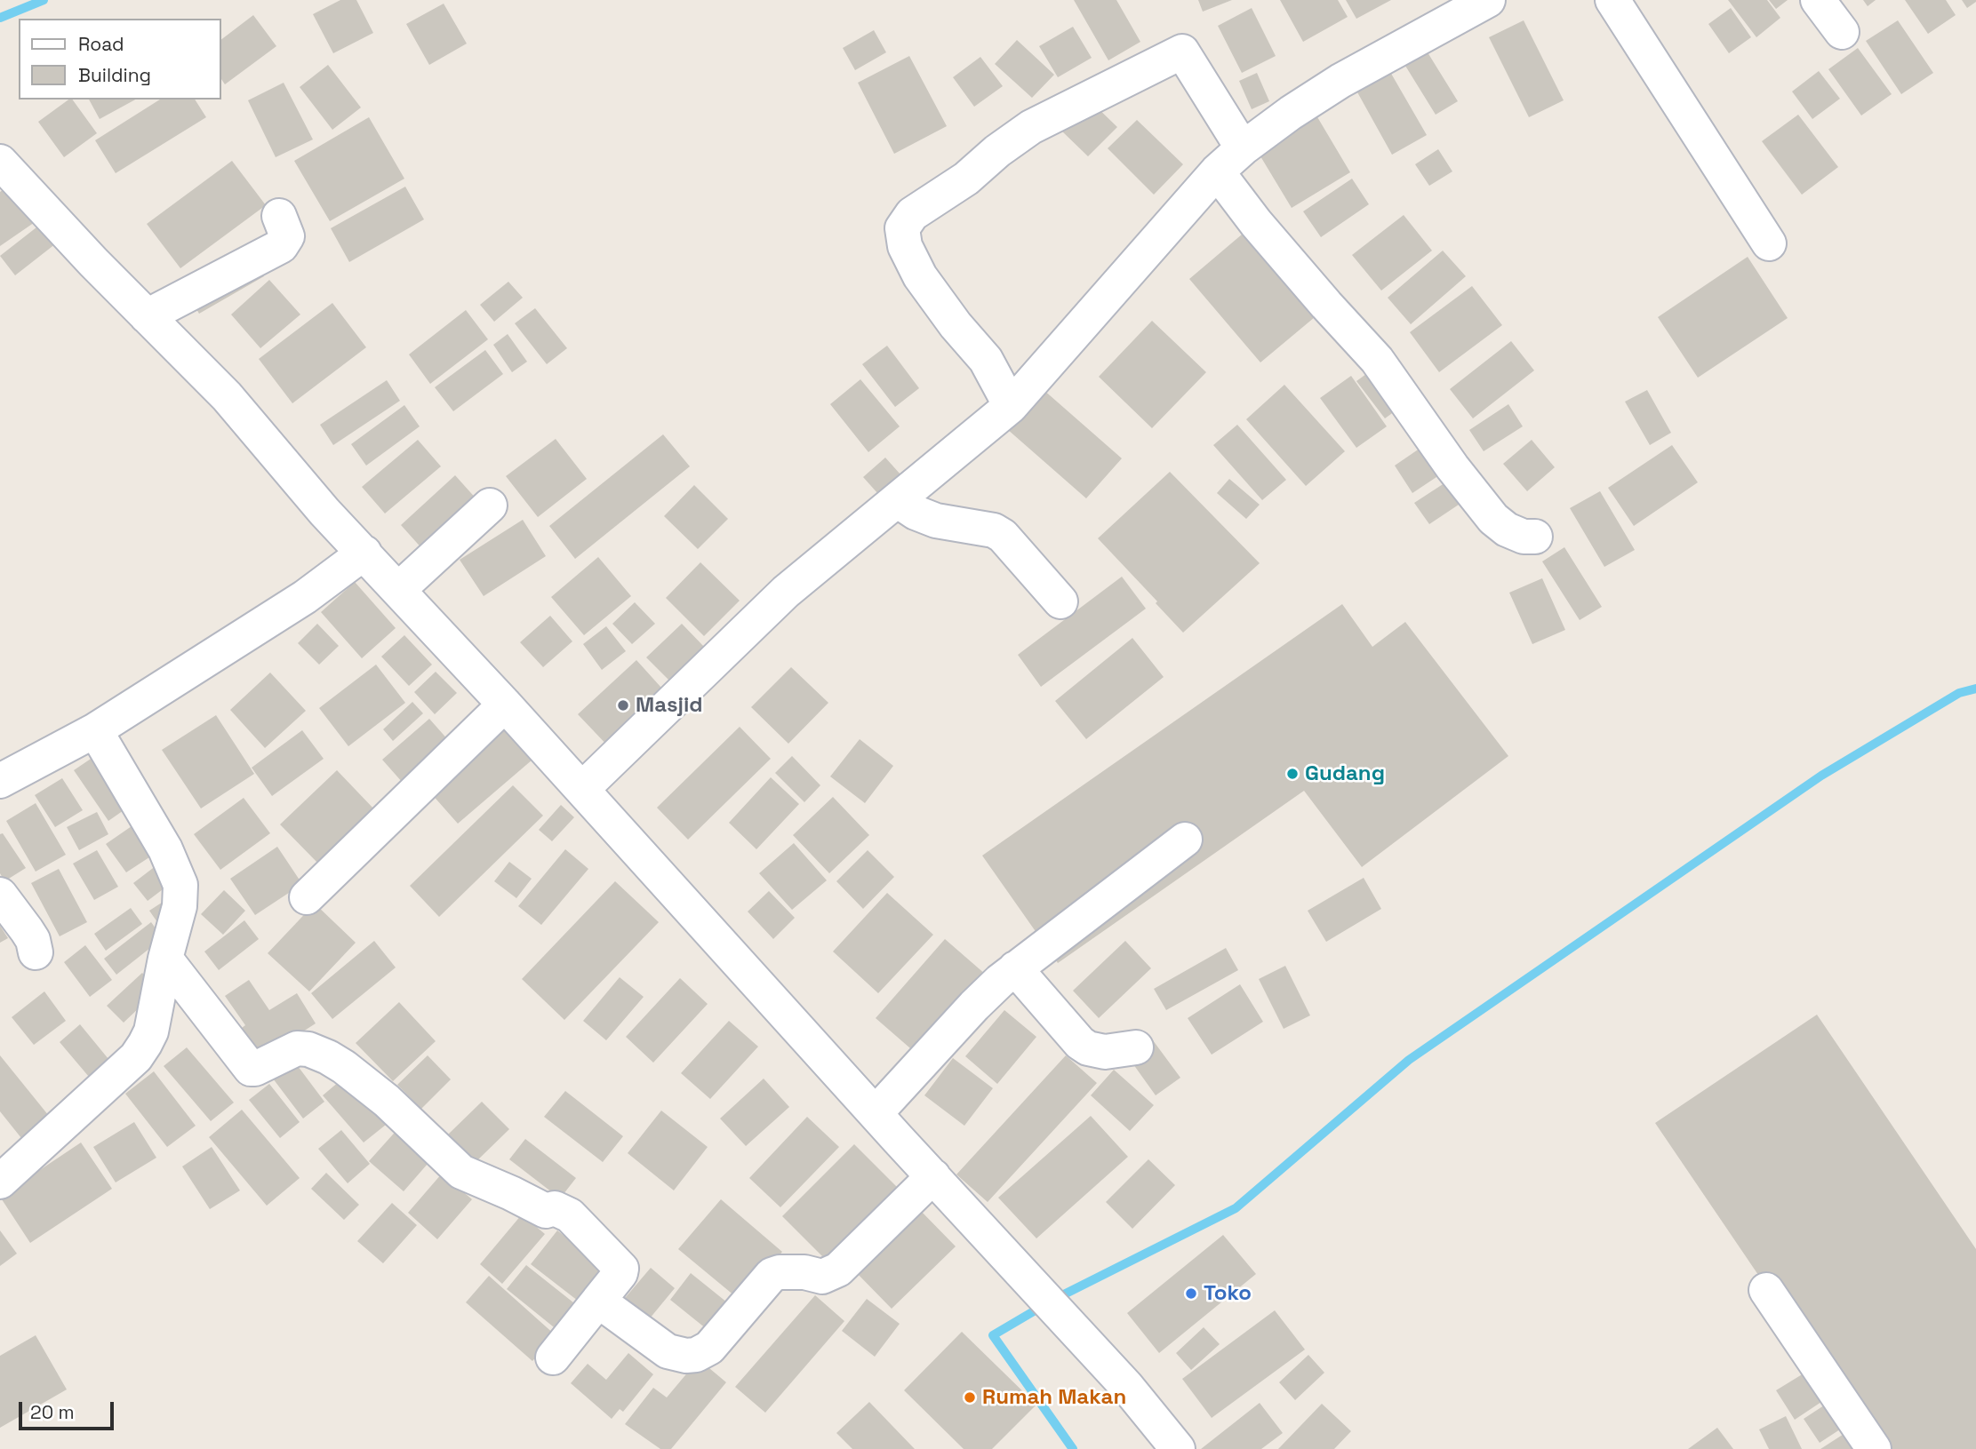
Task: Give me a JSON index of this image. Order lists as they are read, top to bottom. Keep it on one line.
{"places":["Masjid","Gudang","Toko","Rumah Makan"],"legend":["Road","Building"],"scale_bar":"20 m"}
